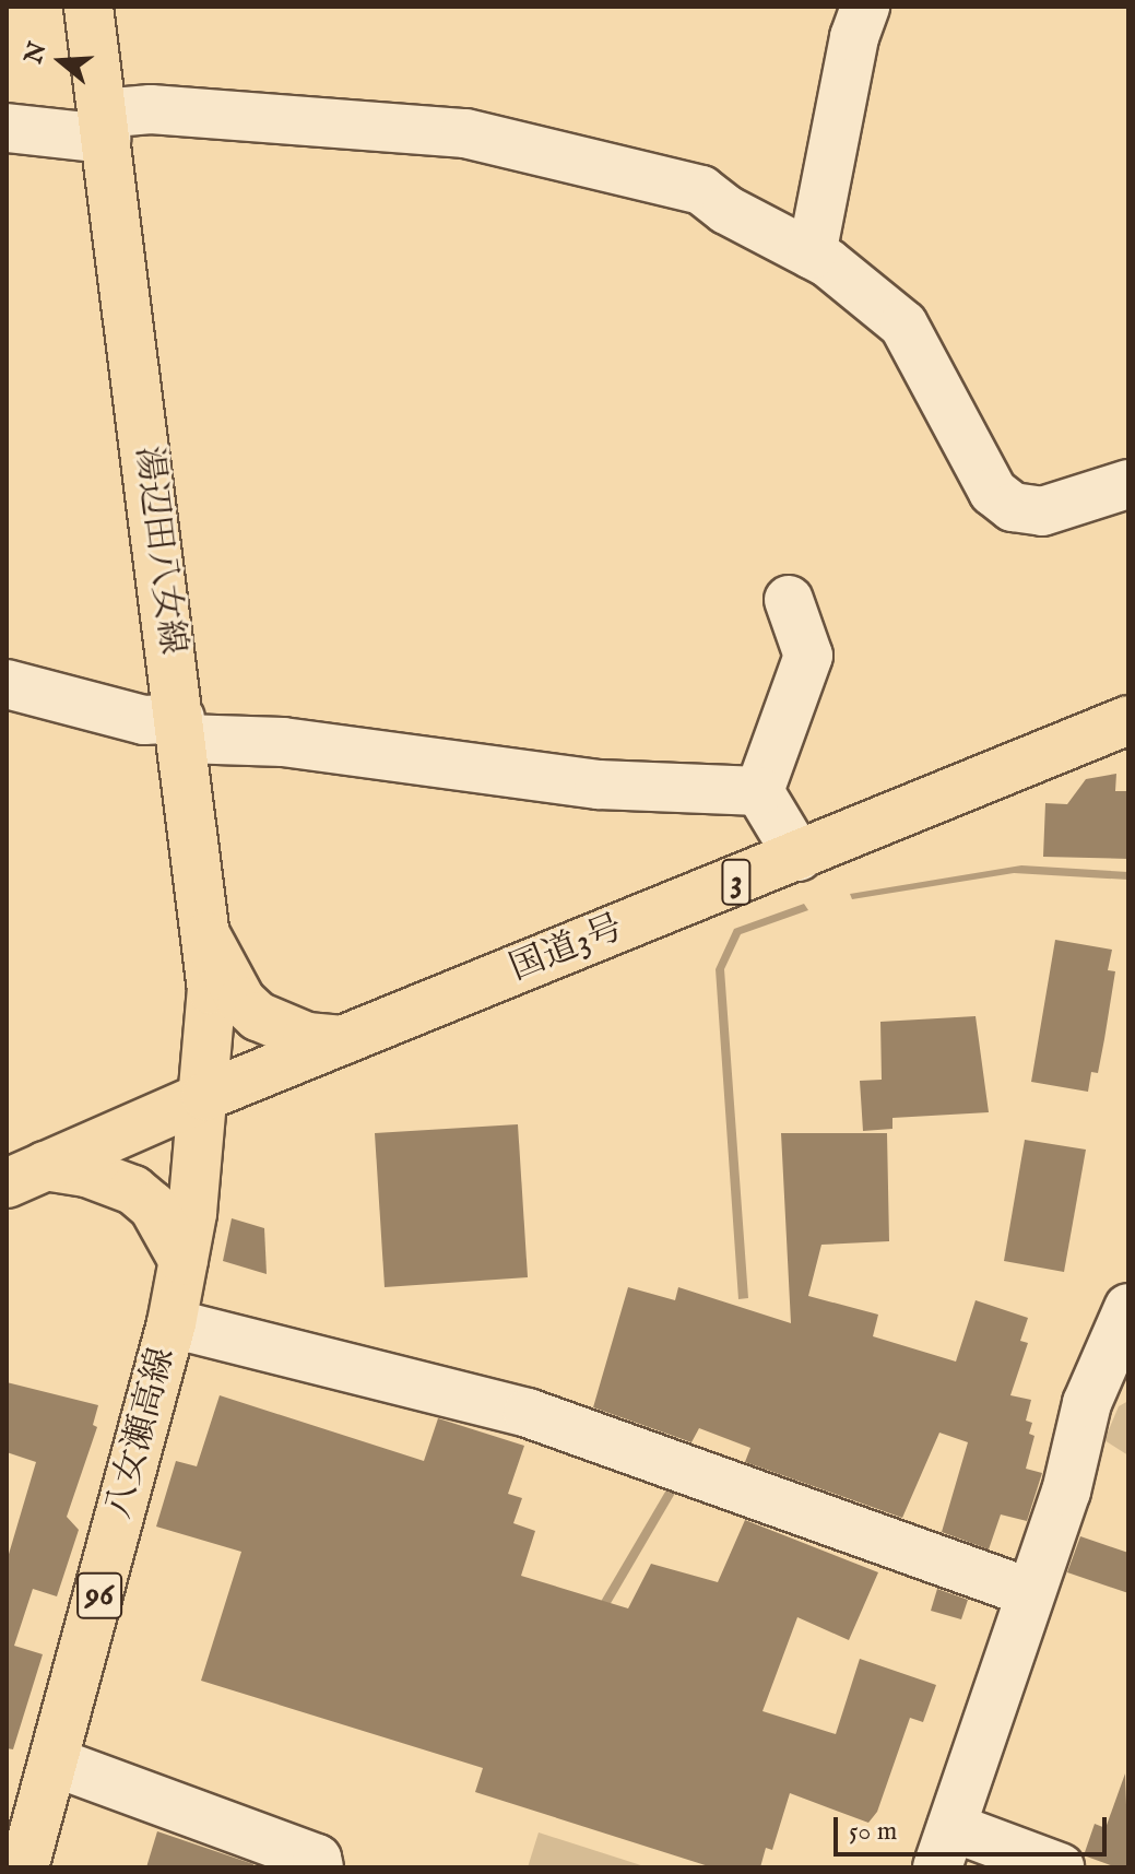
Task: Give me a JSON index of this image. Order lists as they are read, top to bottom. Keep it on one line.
{"streets":{"main road":["湯辺田八女線","3","国道3号","八女瀬高線","96"]},"crossings":[["湯辺田八女線","国道3号"],["湯辺田八女線","八女瀬高線"],["国道3号","八女瀬高線"]],"scale_bar":"50 m","north":"left"}
